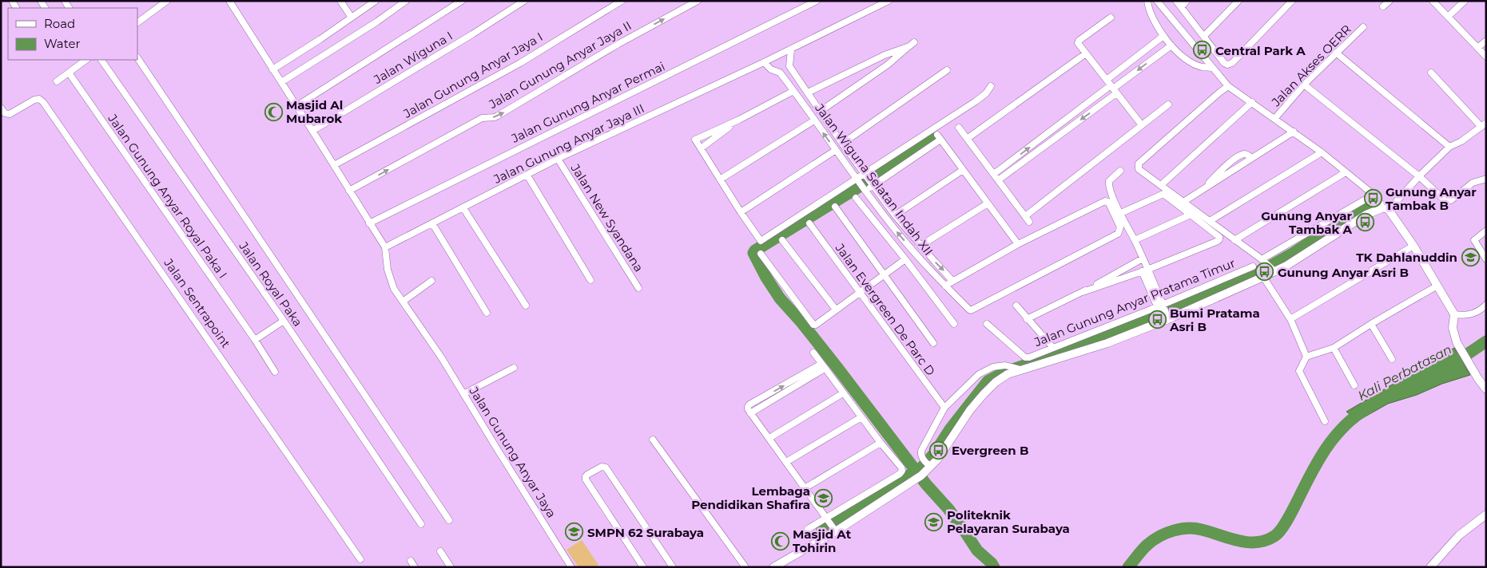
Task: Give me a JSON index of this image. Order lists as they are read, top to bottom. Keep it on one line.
{"streets":{"street":["Jalan Wiguna I","Jalan Gunung Anyar Jaya II","Jalan Akses OERR","Jalan Gunung Anyar Jaya I","Jalan Gunung Anyar Permai","Jalan Gunung Anyar Jaya III","Jalan Wiguna Selatan Indah XII","Jalan Gunung Anyar Royal Paka I","Jalan New Syandana","Jalan Royal Paka","Jalan Gunung Anyar Pratama Timur","Jalan Sentrapoint","Jalan Evergreen De Parc D","Jalan Gunung Anyar Jaya"]},"crossings":[["Jalan Wiguna I","Jalan Gunung Anyar Jaya"],["Jalan Gunung Anyar Jaya II","Jalan Gunung Anyar Jaya"],["Jalan Gunung Anyar Jaya I","Jalan Gunung Anyar Jaya"],["Jalan Gunung Anyar Permai","Jalan Gunung Anyar Jaya"],["Jalan Gunung Anyar Jaya III","Jalan Wiguna Selatan Indah XII"],["Jalan Gunung Anyar Jaya III","Jalan New Syandana"],["Jalan Gunung Anyar Jaya III","Jalan Gunung Anyar Jaya"]],"one_way":["Jalan Gunung Anyar Jaya II"],"water":["Kali Perbatasan"],"places":{"bus stop":["Central Park A","Gunung Anyar Tambak B","Gunung Anyar Tambak A","Gunung Anyar Asri B","Bumi Pratama Asri B","Evergreen B"],"mosque":["Masjid Al Mubarok","Masjid At Tohirin"],"school or university":["TK Dahlanuddin","Lembaga Pendidikan Shafira","Politeknik Pelayaran Surabaya","SMPN 62 Surabaya"]},"legend":["Road","Water"]}
